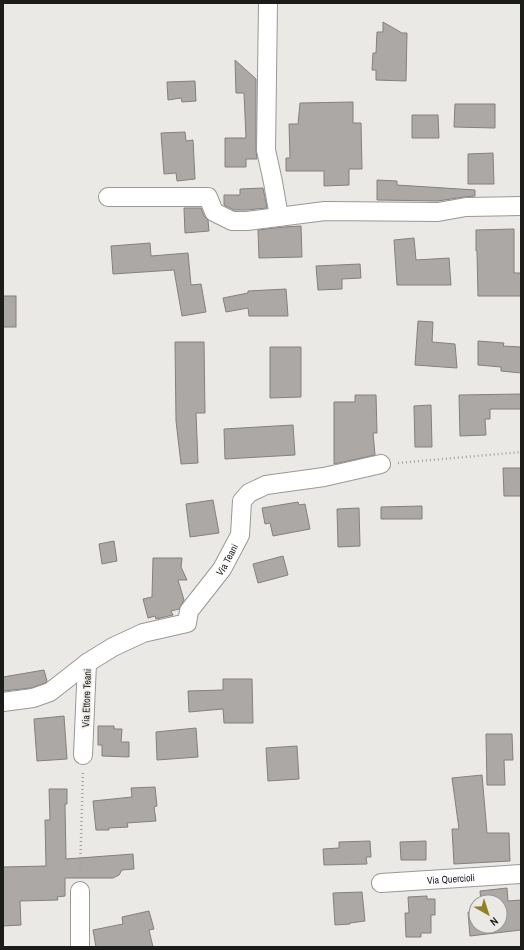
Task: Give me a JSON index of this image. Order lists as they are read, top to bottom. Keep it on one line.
{"streets":{"street":["Via Teani","Via Ettore Teani","Via Quercioli"]},"crossings":[["Via Teani","Via Ettore Teani"]],"north":"bottom right"}
